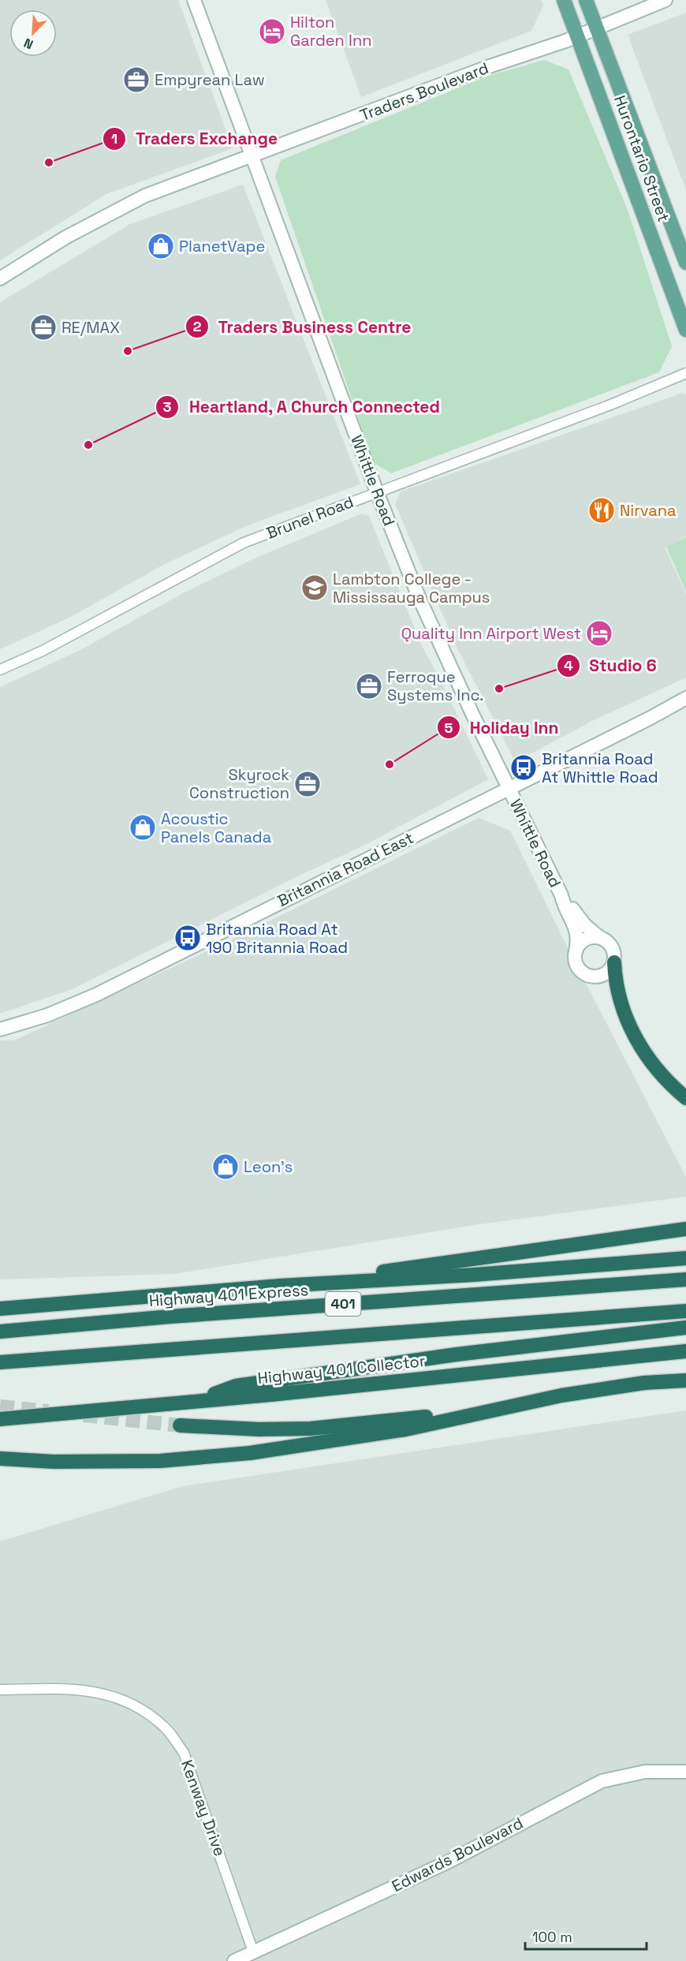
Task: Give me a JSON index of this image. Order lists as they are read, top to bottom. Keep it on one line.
{"streets":{"highway":["Highway 401 Express","401","Highway 401 Collector"],"main road":["Hurontario Street"],"street":["Traders Boulevard","Whittle Road","Brunel Road","Britannia Road East","Kenway Drive","Edwards Boulevard"]},"crossings":[["Traders Boulevard","Hurontario Street"],["Traders Boulevard","Whittle Road"],["Whittle Road","Brunel Road"],["Whittle Road","Britannia Road East"],["Kenway Drive","Edwards Boulevard"]],"places":{"hotel":["Hilton Garden Inn","Quality Inn Airport West"],"office":["Empyrean Law","RE/MAX","Ferroque Systems Inc.","Skyrock Construction"],"other":["Traders Exchange","Traders Business Centre","Heartland, A Church Connected","Studio 6","Holiday Inn"],"shop":["PlanetVape","Acoustic Panels Canada","Leon's"],"restaurant":["Nirvana"],"school or university":["Lambton College - Mississauga Campus"],"bus stop":["Britannia Road At Whittle Road","Britannia Road At 190 Britannia Road"]},"scale_bar":"100 m","north":"bottom left"}
